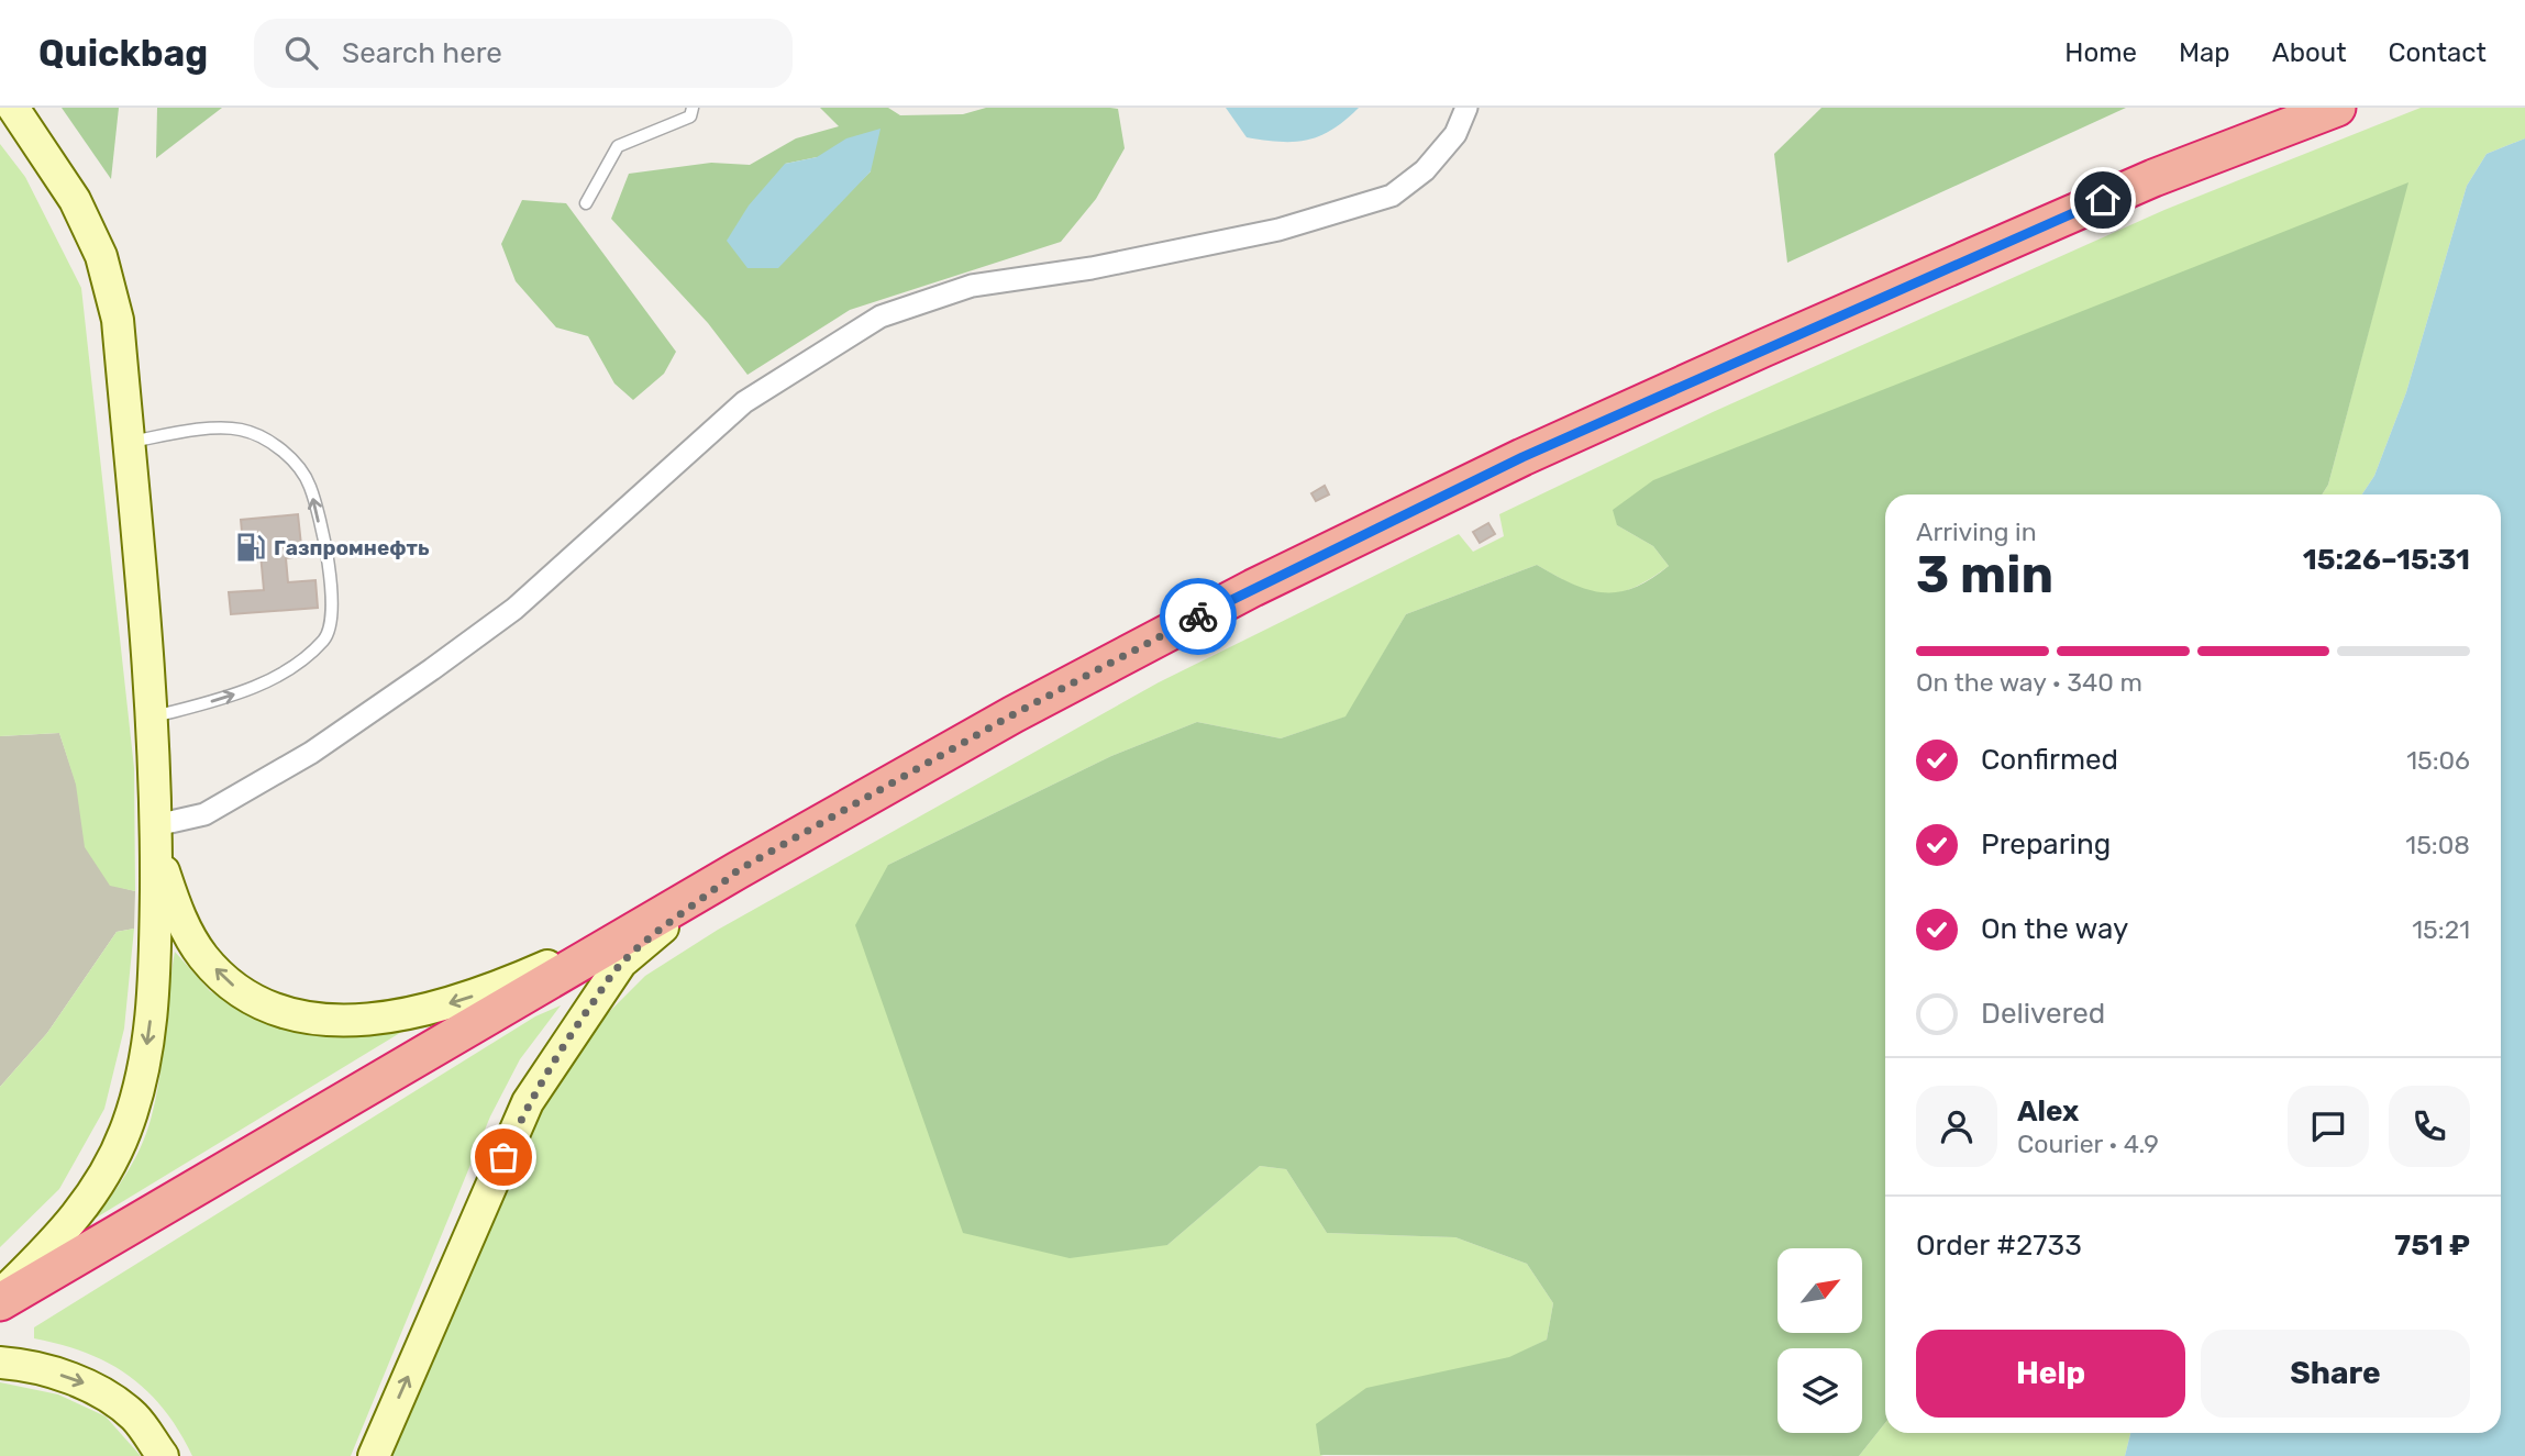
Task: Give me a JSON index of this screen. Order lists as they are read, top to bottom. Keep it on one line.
{"places":{"fuel station":["Газпромнефть"]},"north":"top right","page":{"header":"Quickbag","search":"Search here","nav":["Home","Map","About","Contact"],"heading":["3 min","Arriving in","15:26–15:31"],"panel":["Alex","Courier · 4.9","Order #2733","751 ₽"],"bar":"On the way · 340 m","list":[["Confirmed","15:06"],["Preparing","15:08"],["On the way","15:21"],"Delivered"],"buttons":["Help","Share"]}}
